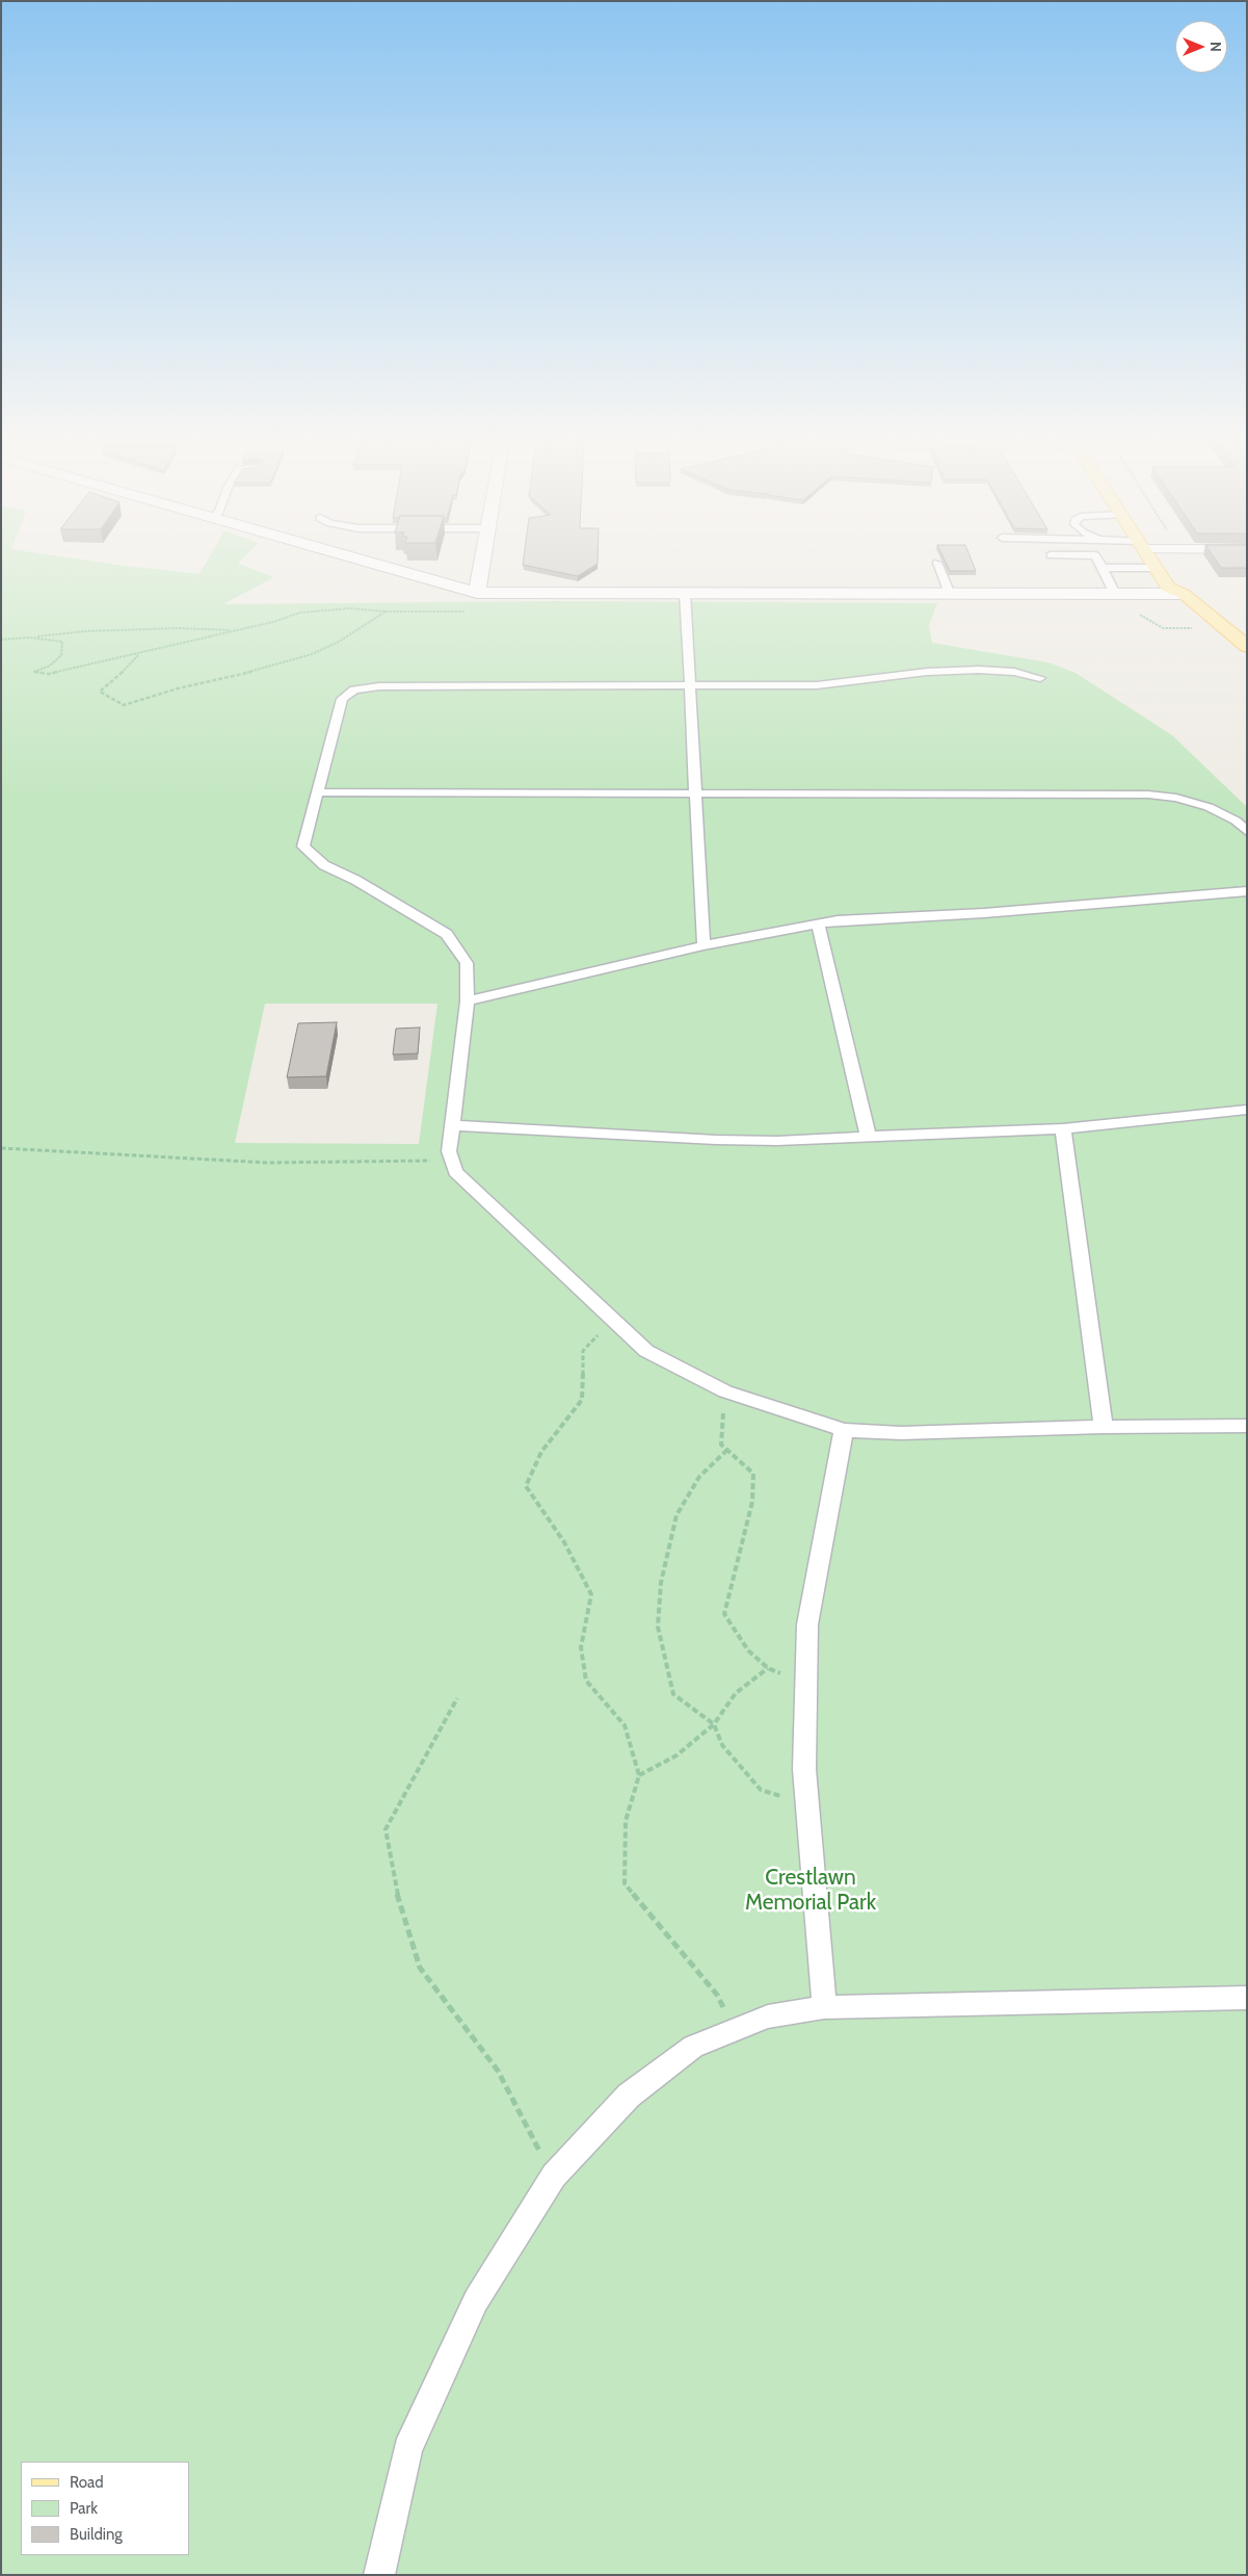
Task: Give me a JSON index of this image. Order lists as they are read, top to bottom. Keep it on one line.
{"parks":["Crestlawn Memorial Park"],"legend":["Road","Park","Building"],"north":"right"}
